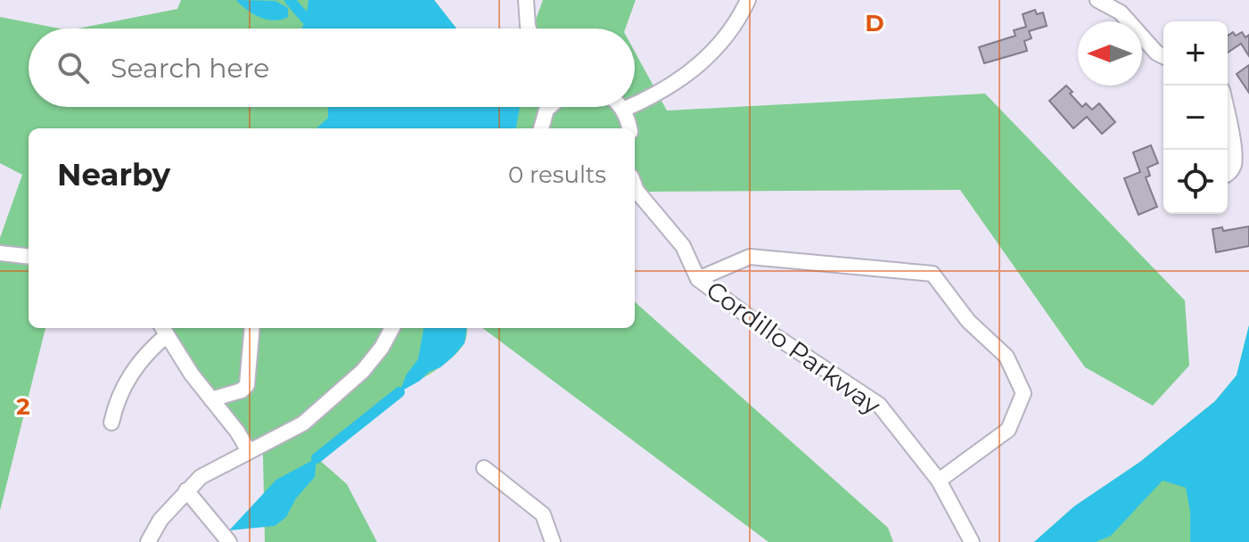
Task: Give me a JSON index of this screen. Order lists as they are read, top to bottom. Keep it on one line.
{"streets":{"street":["Cordillo Parkway"]},"north":"left","page":{"map_buttons":["+","−"],"search":"Search here","heading":["Nearby","0 results"]},"grid":{"columns":["D"],"rows":["2"]}}
